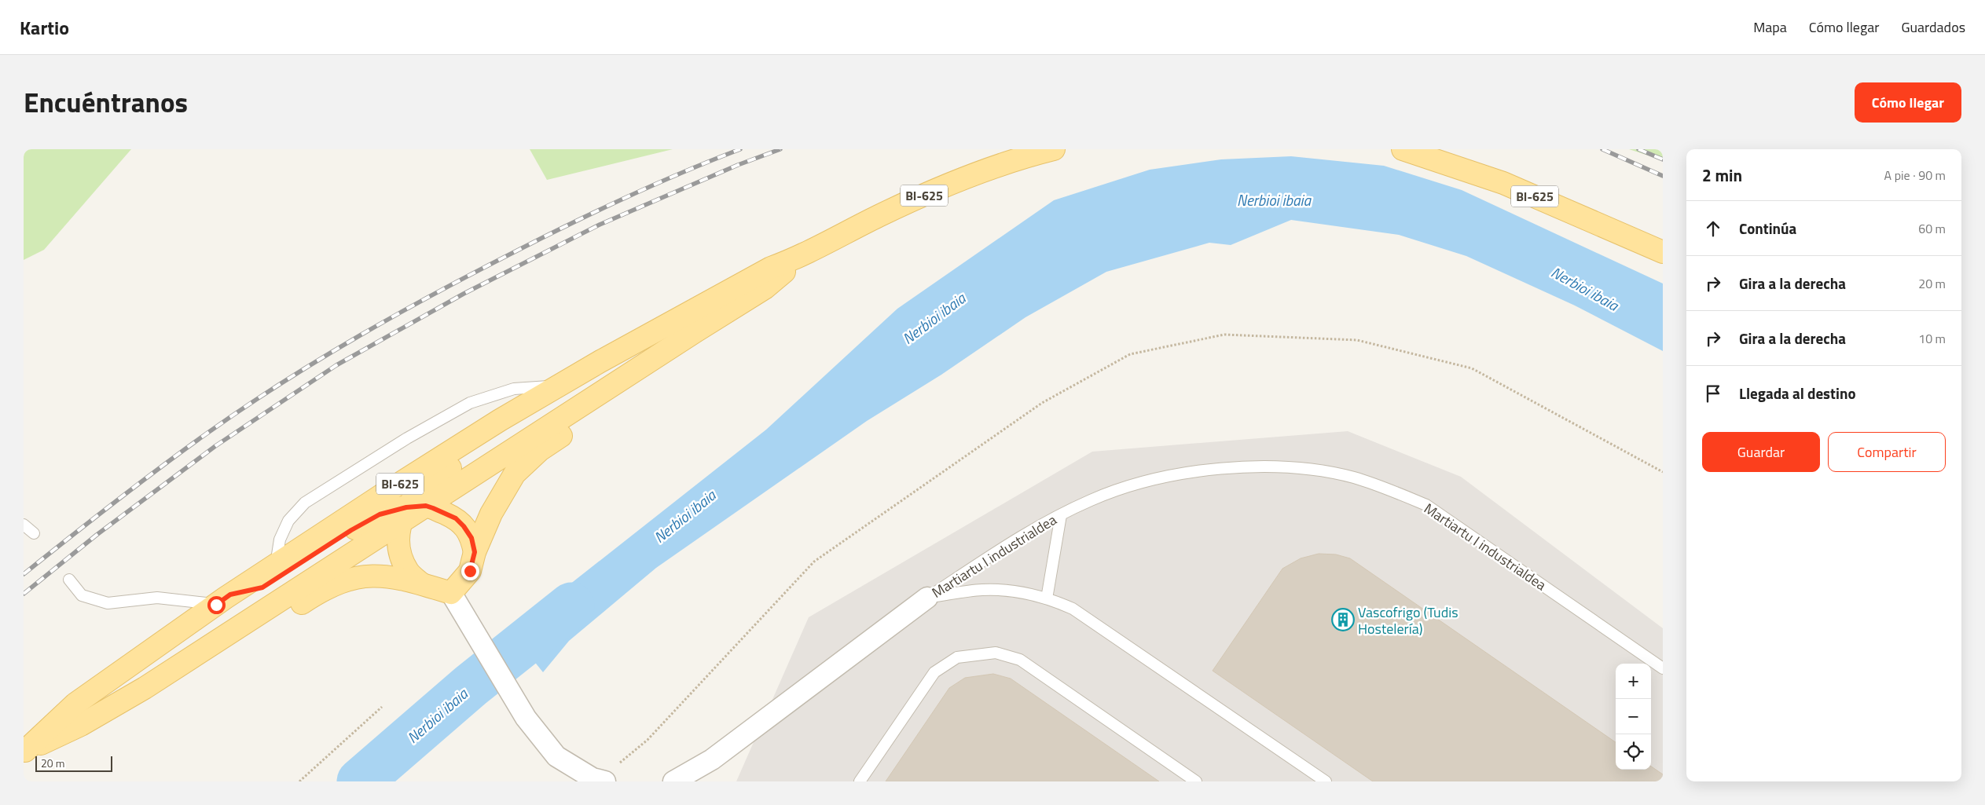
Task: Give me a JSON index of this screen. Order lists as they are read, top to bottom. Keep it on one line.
{"streets":{"main road":["BI-625"],"lane":["Martiartu I industrialdea"]},"water":["Nerbioi ibaia"],"places":{"building":["Vascofrigo (Tudis Hostelería)"]},"scale_bar":"20 m","page":{"header":"Kartio","nav":["Mapa","Cómo llegar","Guardados"],"title":"Encuéntranos","buttons":["Cómo llegar",["Guardar","Compartir"]],"heading":["2 min","A pie · 90 m"],"list":[["Continúa","60 m"],["Gira a la derecha","20 m"],["Gira a la derecha","10 m"],"Llegada al destino"],"map_buttons":["+","−"],"scale":"20 m"}}
